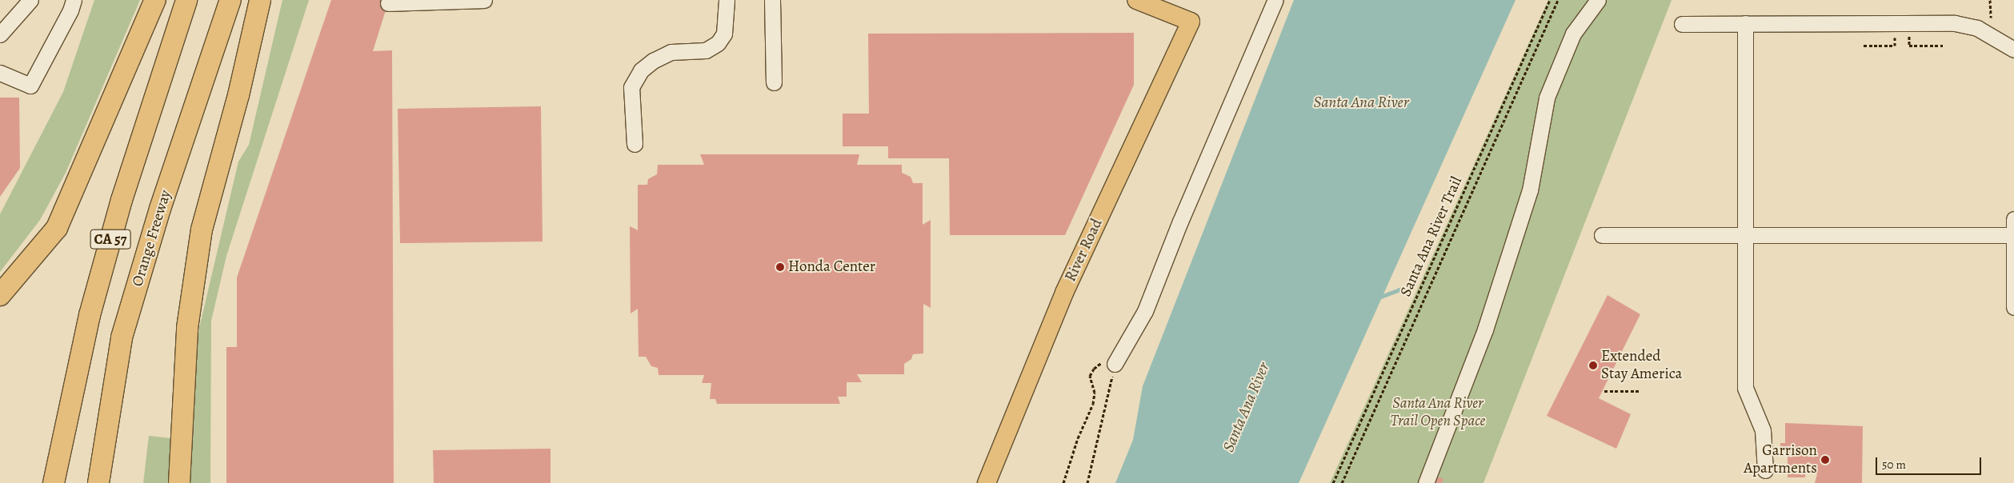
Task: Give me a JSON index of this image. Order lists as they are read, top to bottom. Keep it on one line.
{"streets":{"highway":["Orange Freeway","CA 57"],"main road":["River Road"],"path":["Santa Ana River Trail"]},"water":["Santa Ana River"],"parks":["Santa Ana River Trail Open Space"],"places":["Honda Center","Extended Stay America","Garrison Apartments"],"scale_bar":"50 m"}
